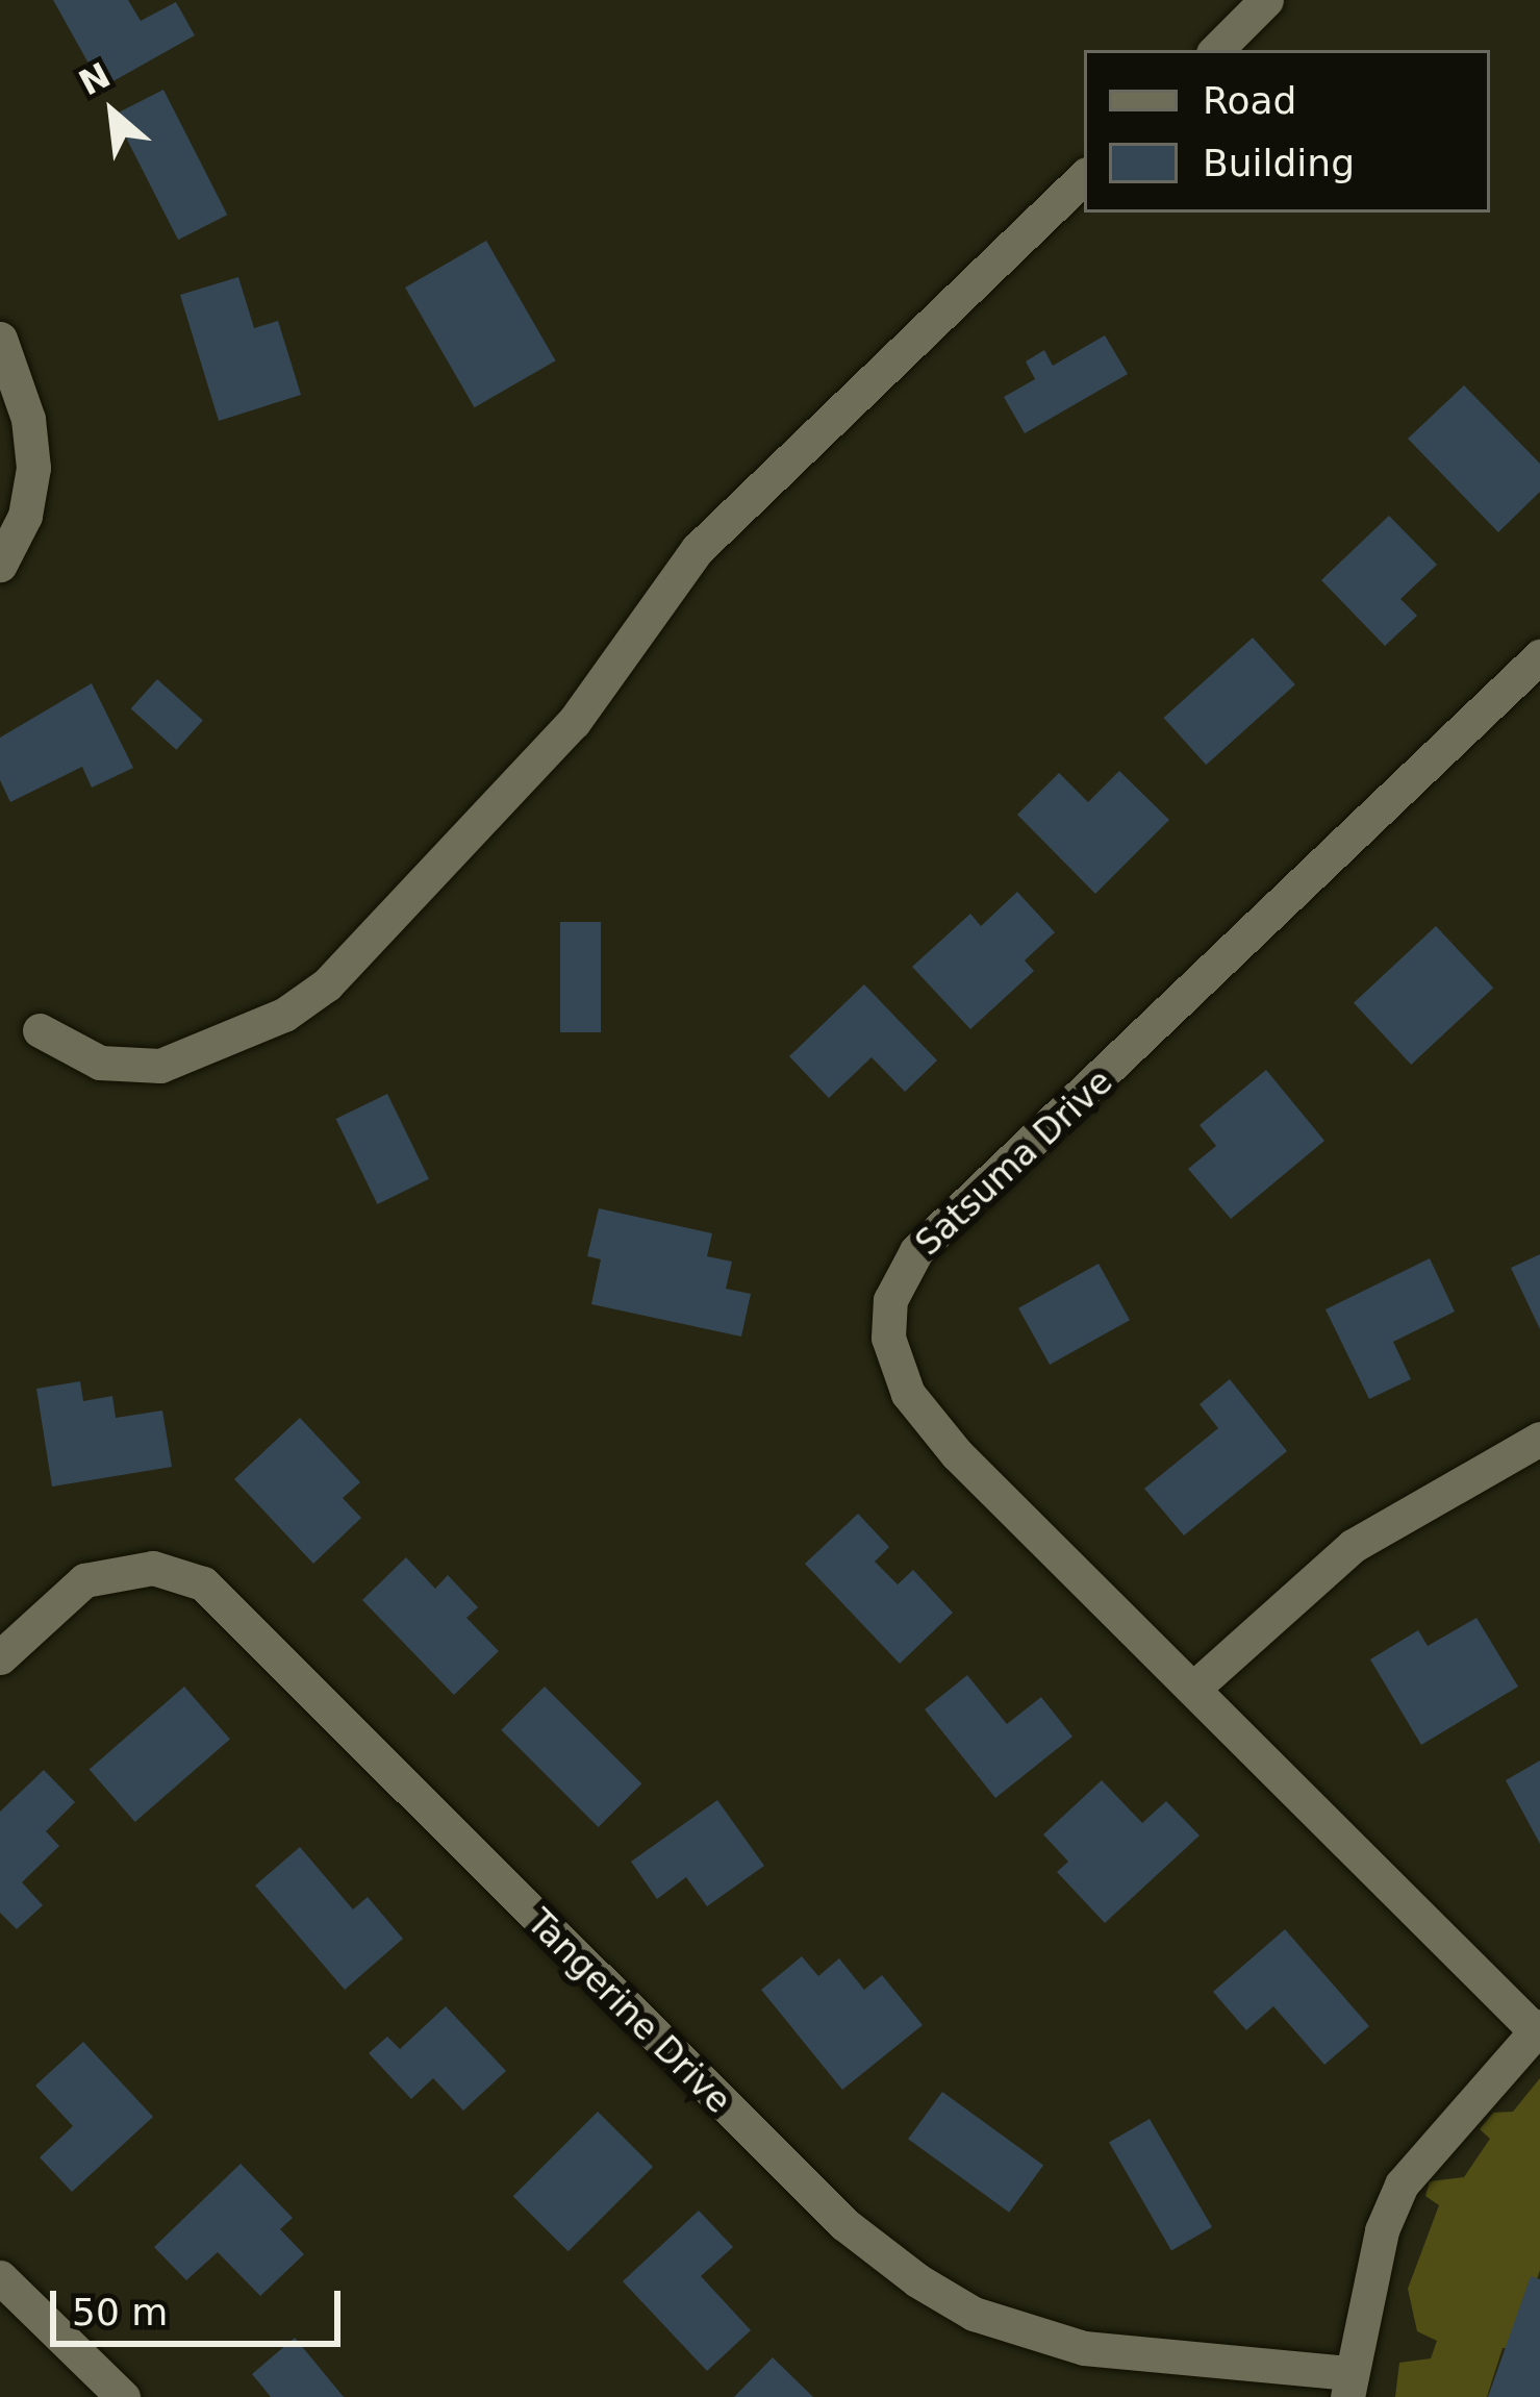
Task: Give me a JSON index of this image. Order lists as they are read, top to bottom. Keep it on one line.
{"streets":{"street":["Satsuma Drive","Tangerine Drive"]},"legend":["Road","Building"],"scale_bar":"50 m","north":"top left"}
